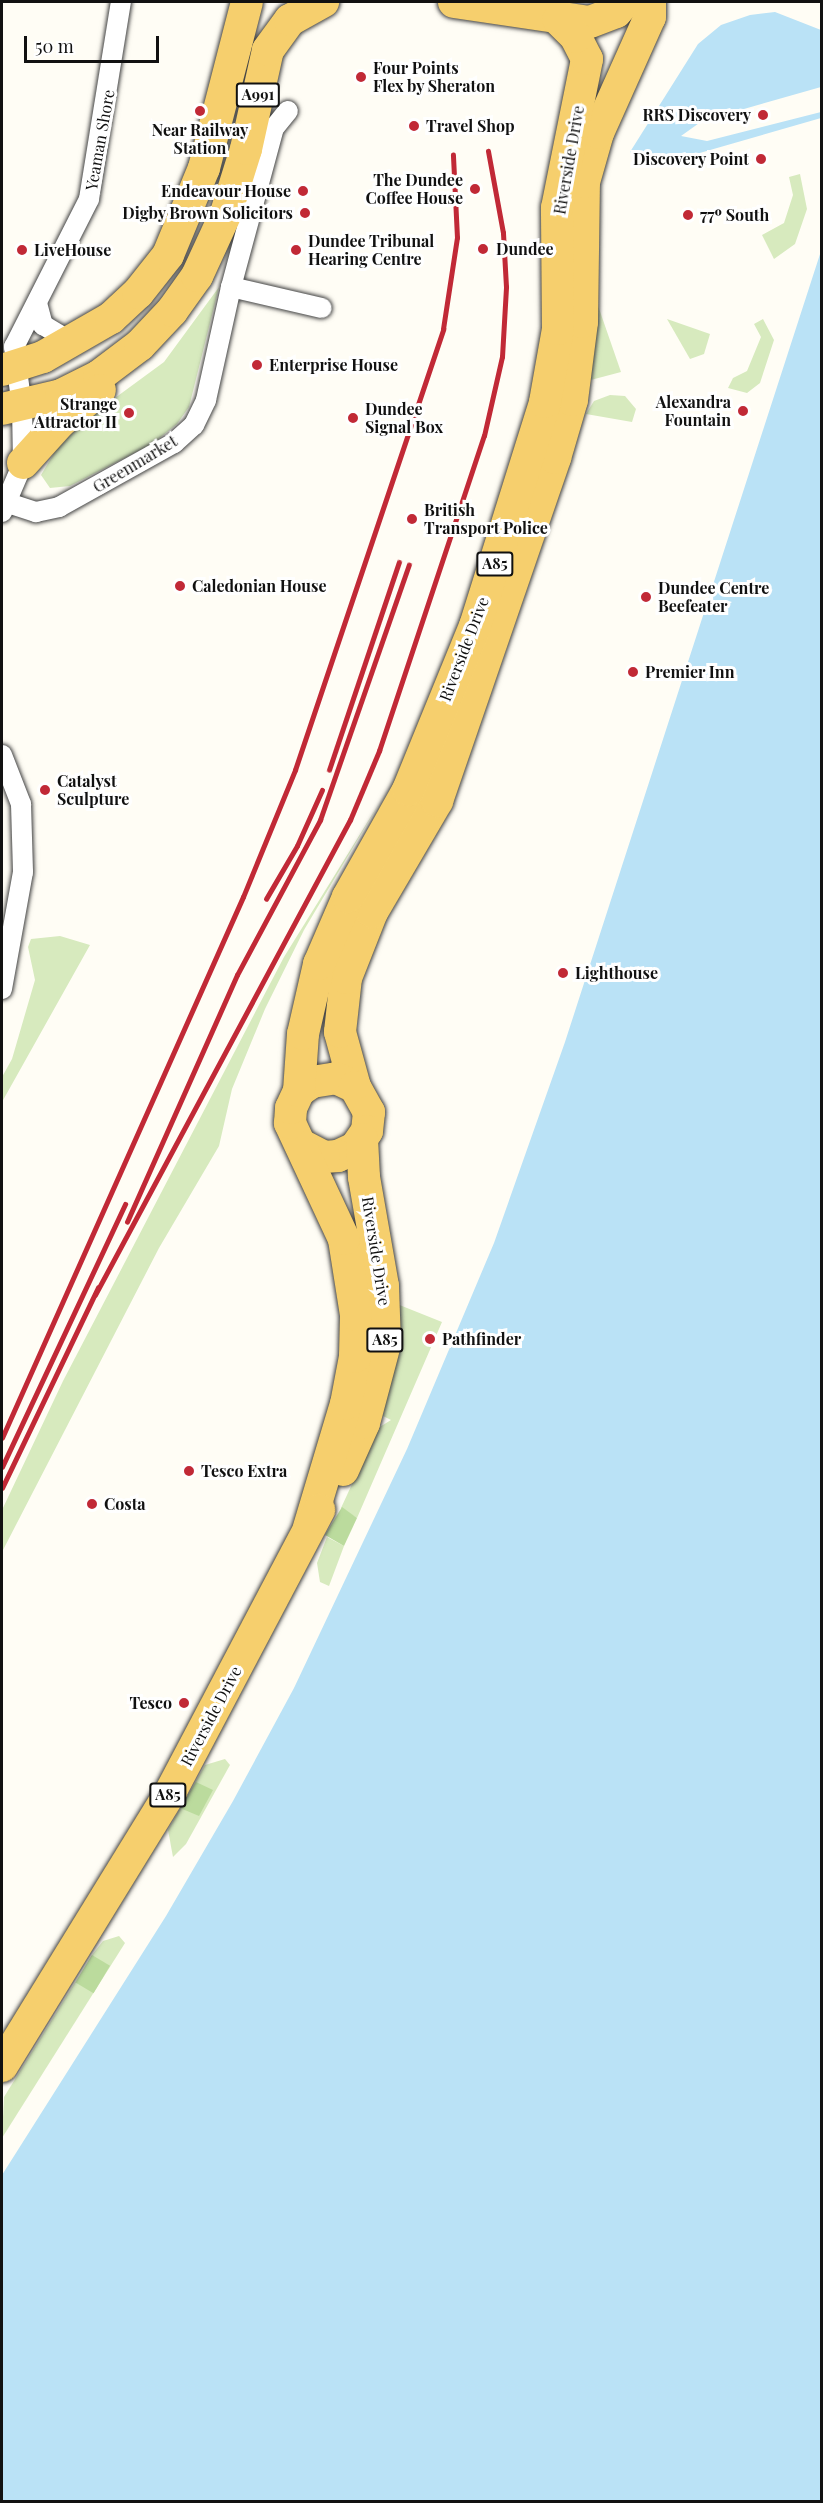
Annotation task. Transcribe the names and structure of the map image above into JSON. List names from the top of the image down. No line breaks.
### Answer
{"streets":{"main road":["A991","Riverside Drive","A85"],"street":["Yeaman Shore","Greenmarket"]},"crossings":[["A991","Yeaman Shore"],["A991","Greenmarket"],["Yeaman Shore","Greenmarket"]],"places":["Four Points Flex by Sheraton","Near Railway Station","RRS Discovery","Travel Shop","Discovery Point","The Dundee Coffee House","Endeavour House","Digby Brown Solicitors","77º South","Dundee","LiveHouse","Dundee Tribunal Hearing Centre","Enterprise House","Alexandra Fountain","Strange Attractor II","Dundee Signal Box","British Transport Police","Caledonian House","Dundee Centre Beefeater","Premier Inn","Catalyst Sculpture","Lighthouse","Pathfinder","Tesco Extra","Costa","Tesco"],"scale_bar":"50 m"}
